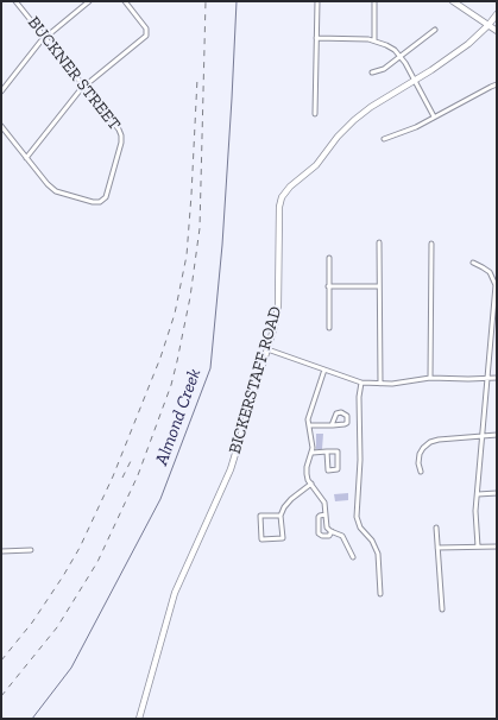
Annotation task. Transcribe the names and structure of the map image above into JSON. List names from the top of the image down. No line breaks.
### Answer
{"streets":{"street":["BUCKNER STREET","BICKERSTAFF ROAD"]},"water":["Almond Creek"]}
